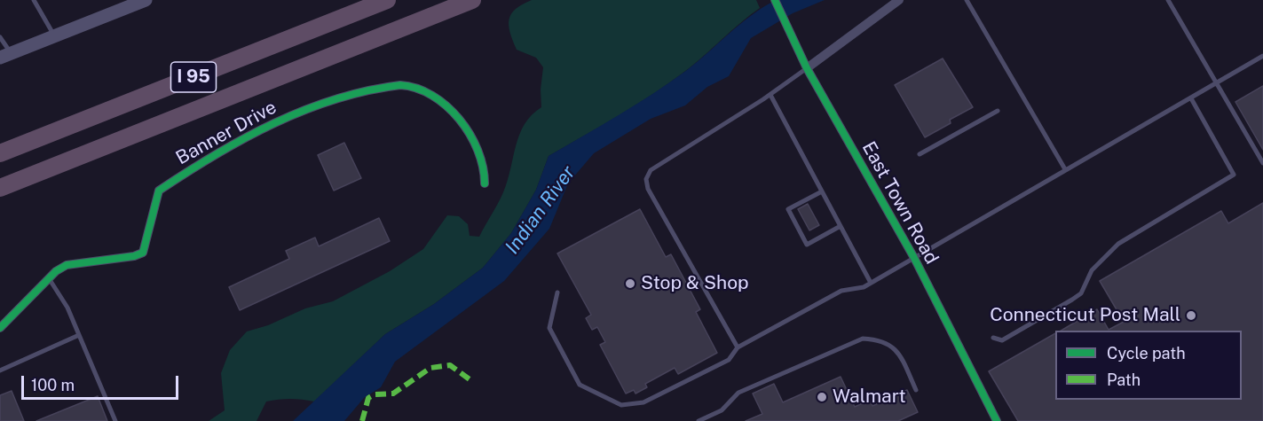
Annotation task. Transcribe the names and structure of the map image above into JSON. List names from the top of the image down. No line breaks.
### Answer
{"streets":{"highway":["I 95"],"street":["Banner Drive","East Town Road"]},"water":["Indian River"],"places":["Stop & Shop","Connecticut Post Mall","Walmart"],"legend":["Cycle path","Path"],"scale_bar":"100 m"}
